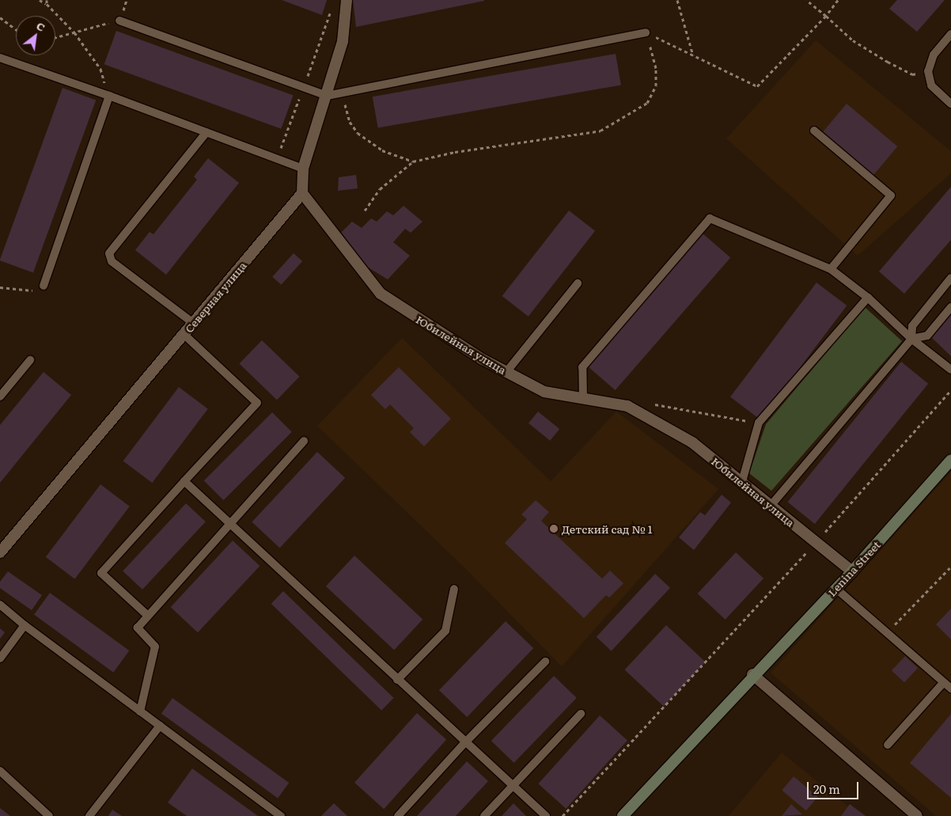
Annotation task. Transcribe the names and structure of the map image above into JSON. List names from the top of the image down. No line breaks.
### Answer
{"streets":{"main road":["Lenina Street"],"street":["Северная улица","Юбилейная улица"]},"crossings":[["Северная улица","Юбилейная улица"],["Юбилейная улица","Lenina Street"]],"places":["Детский сад № 1"],"scale_bar":"20 m","north":"top right"}
